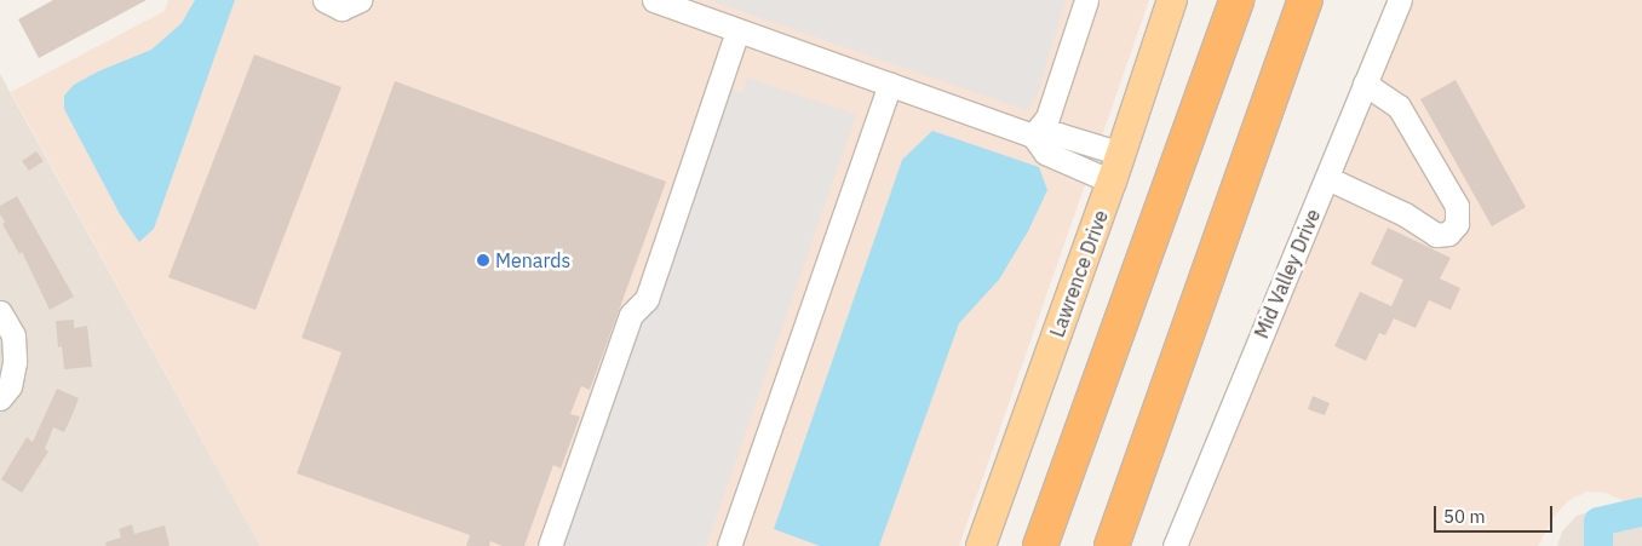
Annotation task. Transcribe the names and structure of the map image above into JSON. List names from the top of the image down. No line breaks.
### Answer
{"streets":{"main road":["Lawrence Drive"],"street":["Mid Valley Drive"]},"places":["Menards"],"scale_bar":"50 m"}
